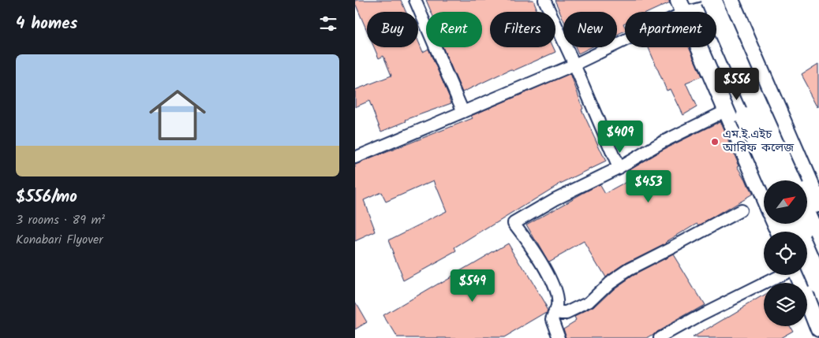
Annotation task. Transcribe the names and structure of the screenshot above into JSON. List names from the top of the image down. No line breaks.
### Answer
{"places":["এম.ই.এইচ আরিফ কলেজ"],"north":"top right","page":{"heading":"4 homes","chip":["Buy","Rent","Filters","New","Apartment"],"list":[{"name":"$556/mo","note":"3 rooms · 89 m² · Konabari Flyover"}],"price":["$556","$409","$453","$549"]}}
